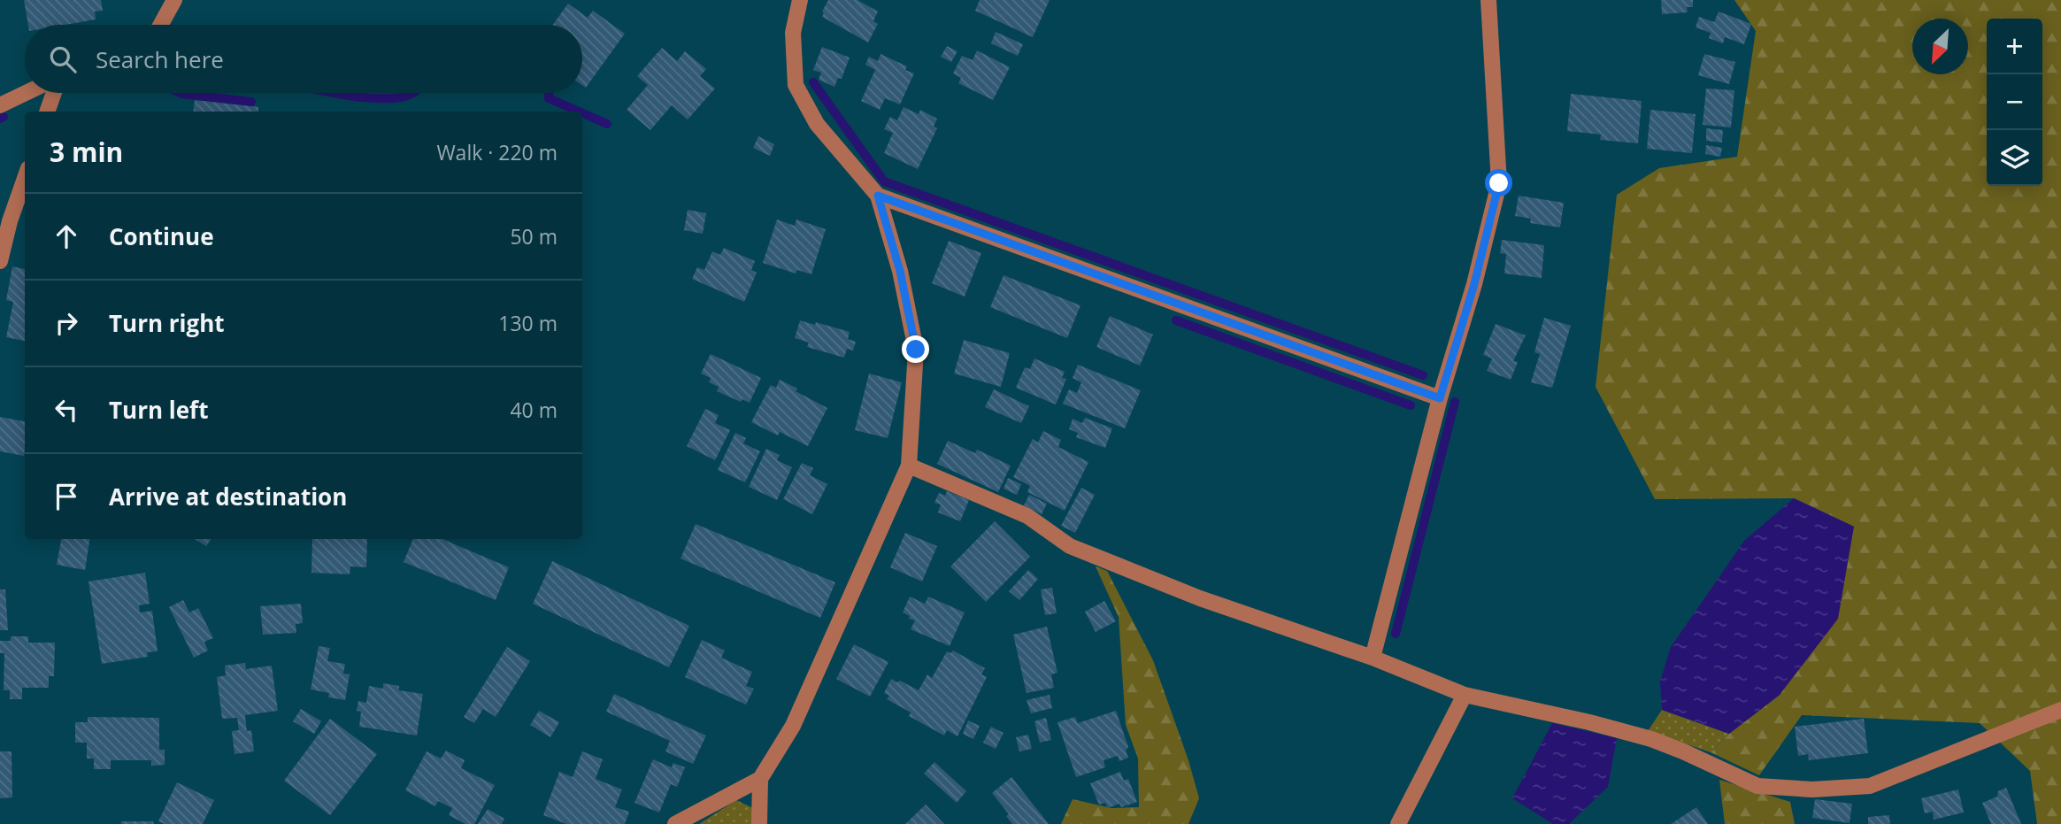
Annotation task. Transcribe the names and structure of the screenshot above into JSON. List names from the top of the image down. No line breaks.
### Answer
{"north":"bottom left","page":{"map_buttons":["+","−"],"search":"Search here","heading":["3 min","Walk · 220 m"],"list":[["Continue","50 m"],["Turn right","130 m"],["Turn left","40 m"],"Arrive at destination"]}}
